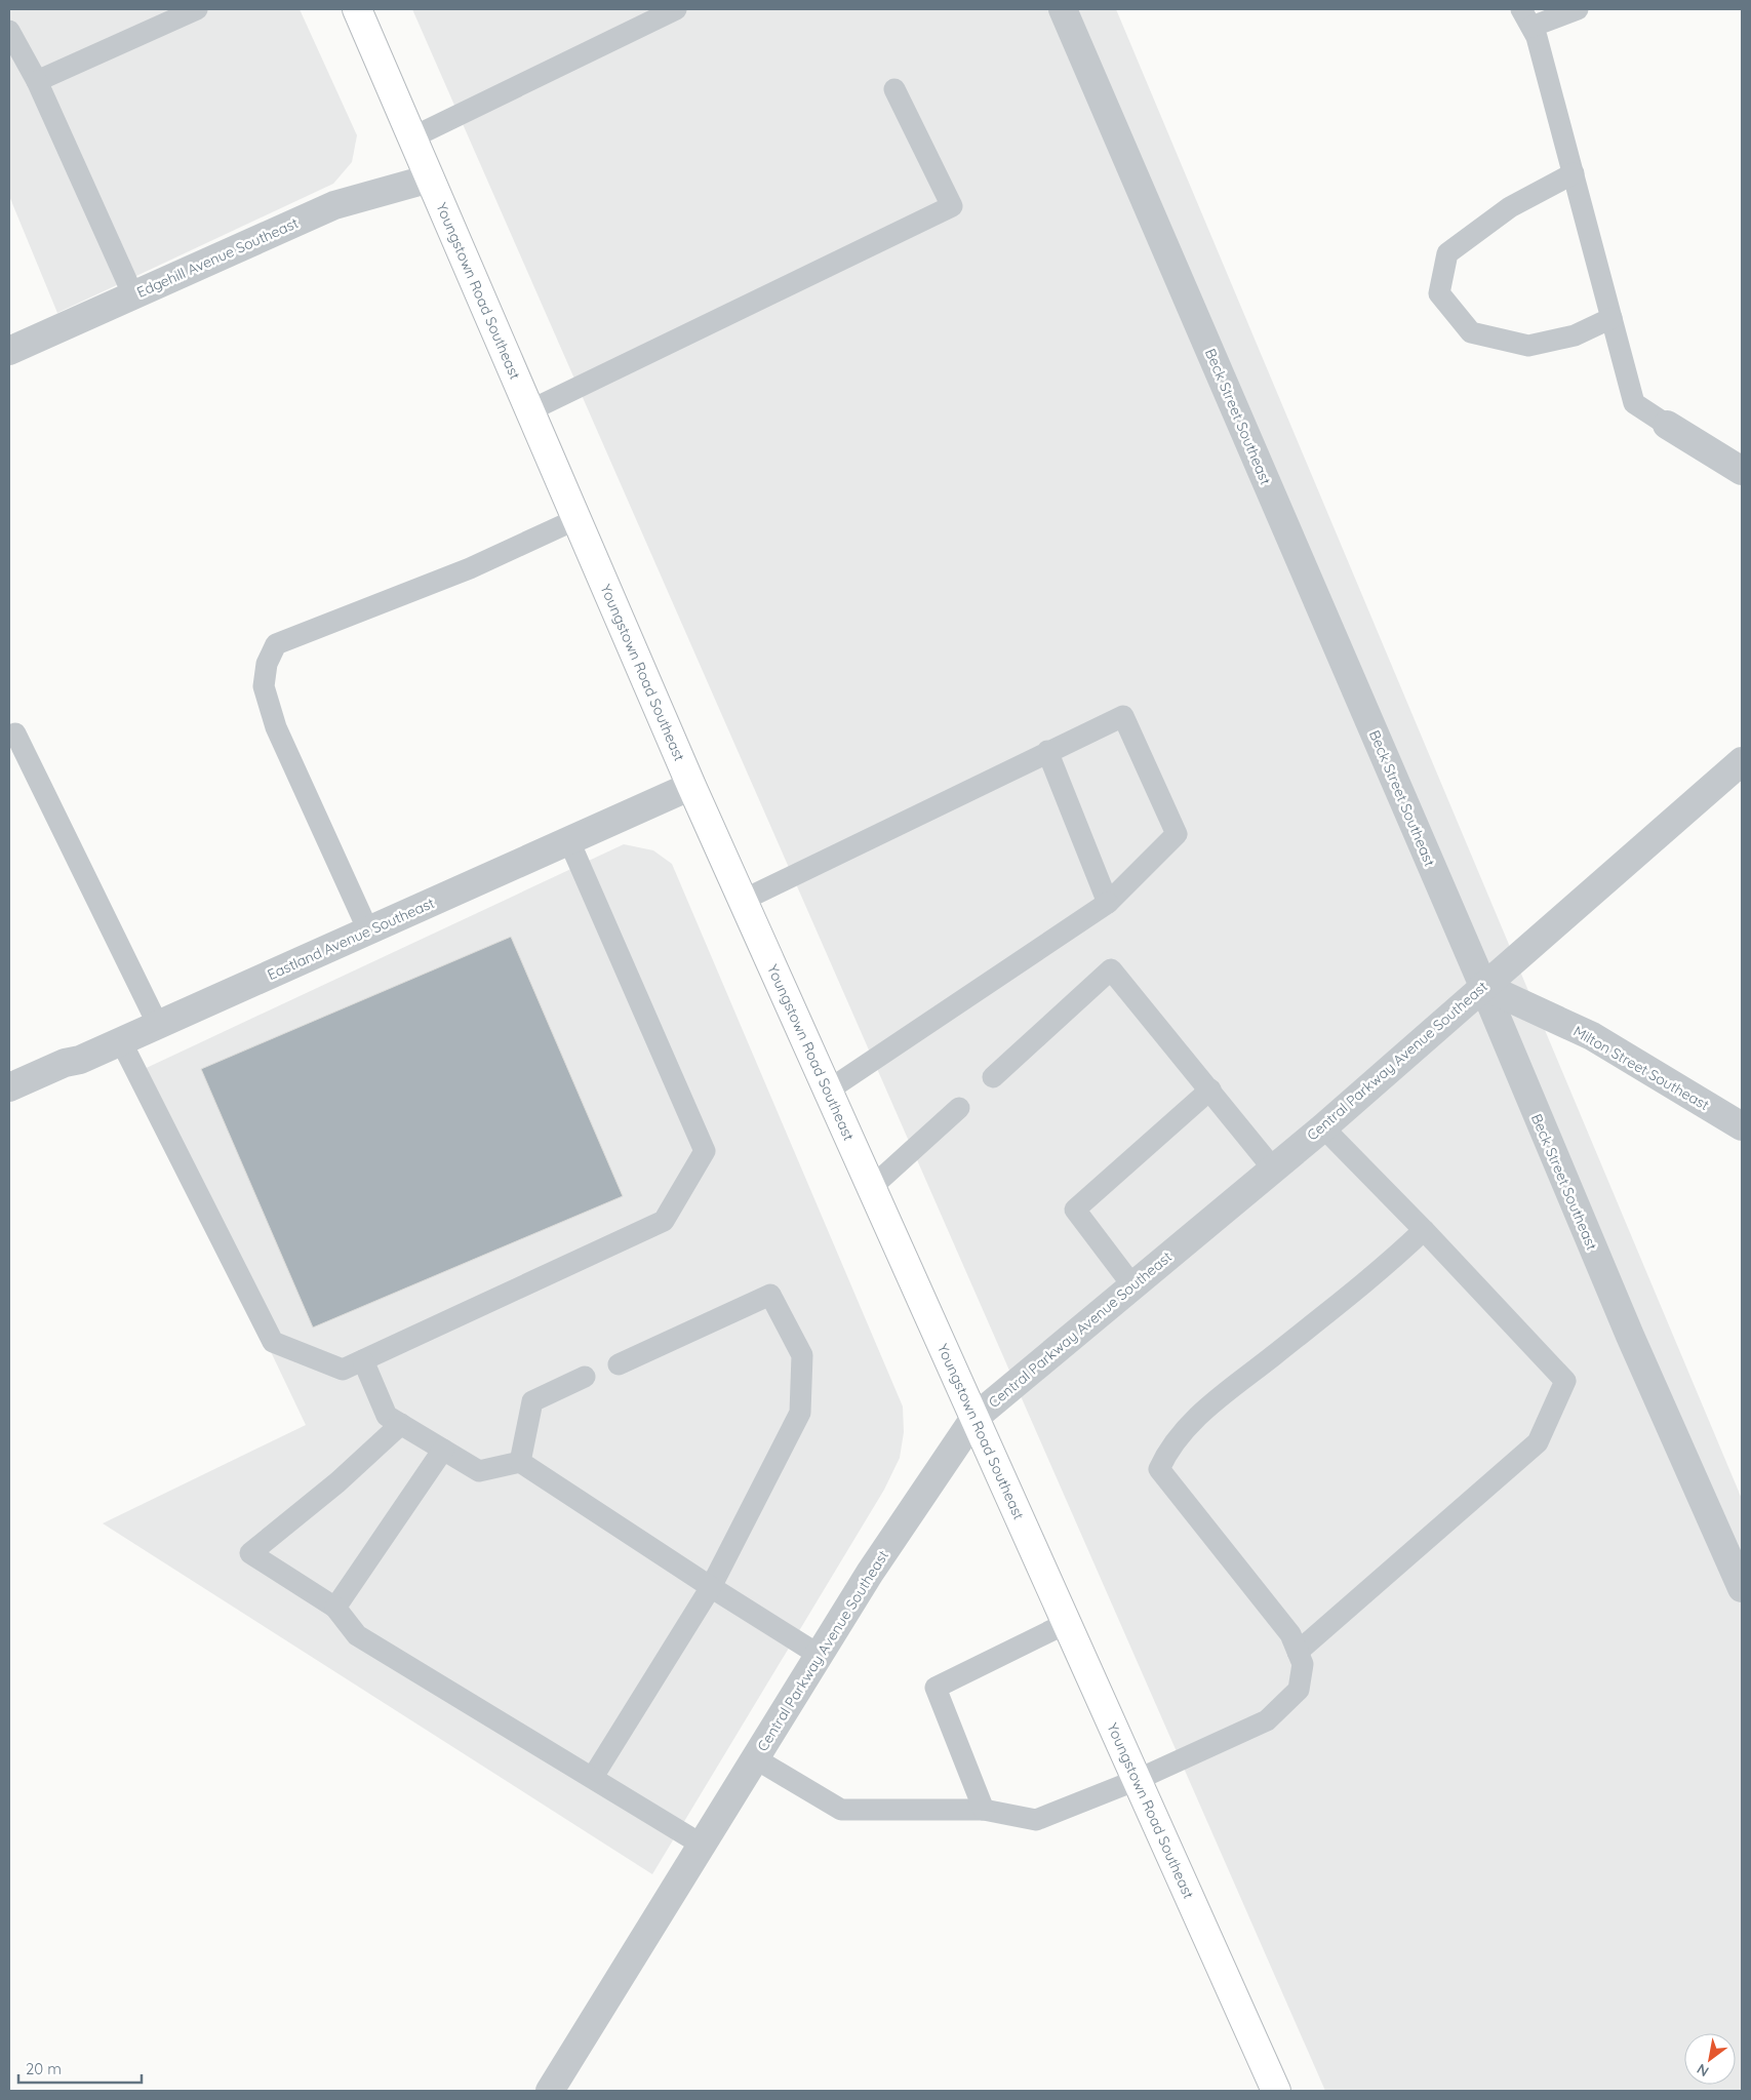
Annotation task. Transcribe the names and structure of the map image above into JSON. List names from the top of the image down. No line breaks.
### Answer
{"streets":{"main road":["Youngstown Road Southeast"],"street":["Edgehill Avenue Southeast","Beck Street Southeast","Eastland Avenue Southeast","Central Parkway Avenue Southeast","Milton Street Southeast"]},"crossings":[["Edgehill Avenue Southeast","Youngstown Road Southeast"],["Youngstown Road Southeast","Eastland Avenue Southeast"],["Youngstown Road Southeast","Central Parkway Avenue Southeast"],["Beck Street Southeast","Central Parkway Avenue Southeast"],["Beck Street Southeast","Milton Street Southeast"],["Central Parkway Avenue Southeast","Milton Street Southeast"]],"scale_bar":"20 m","north":"bottom left"}
